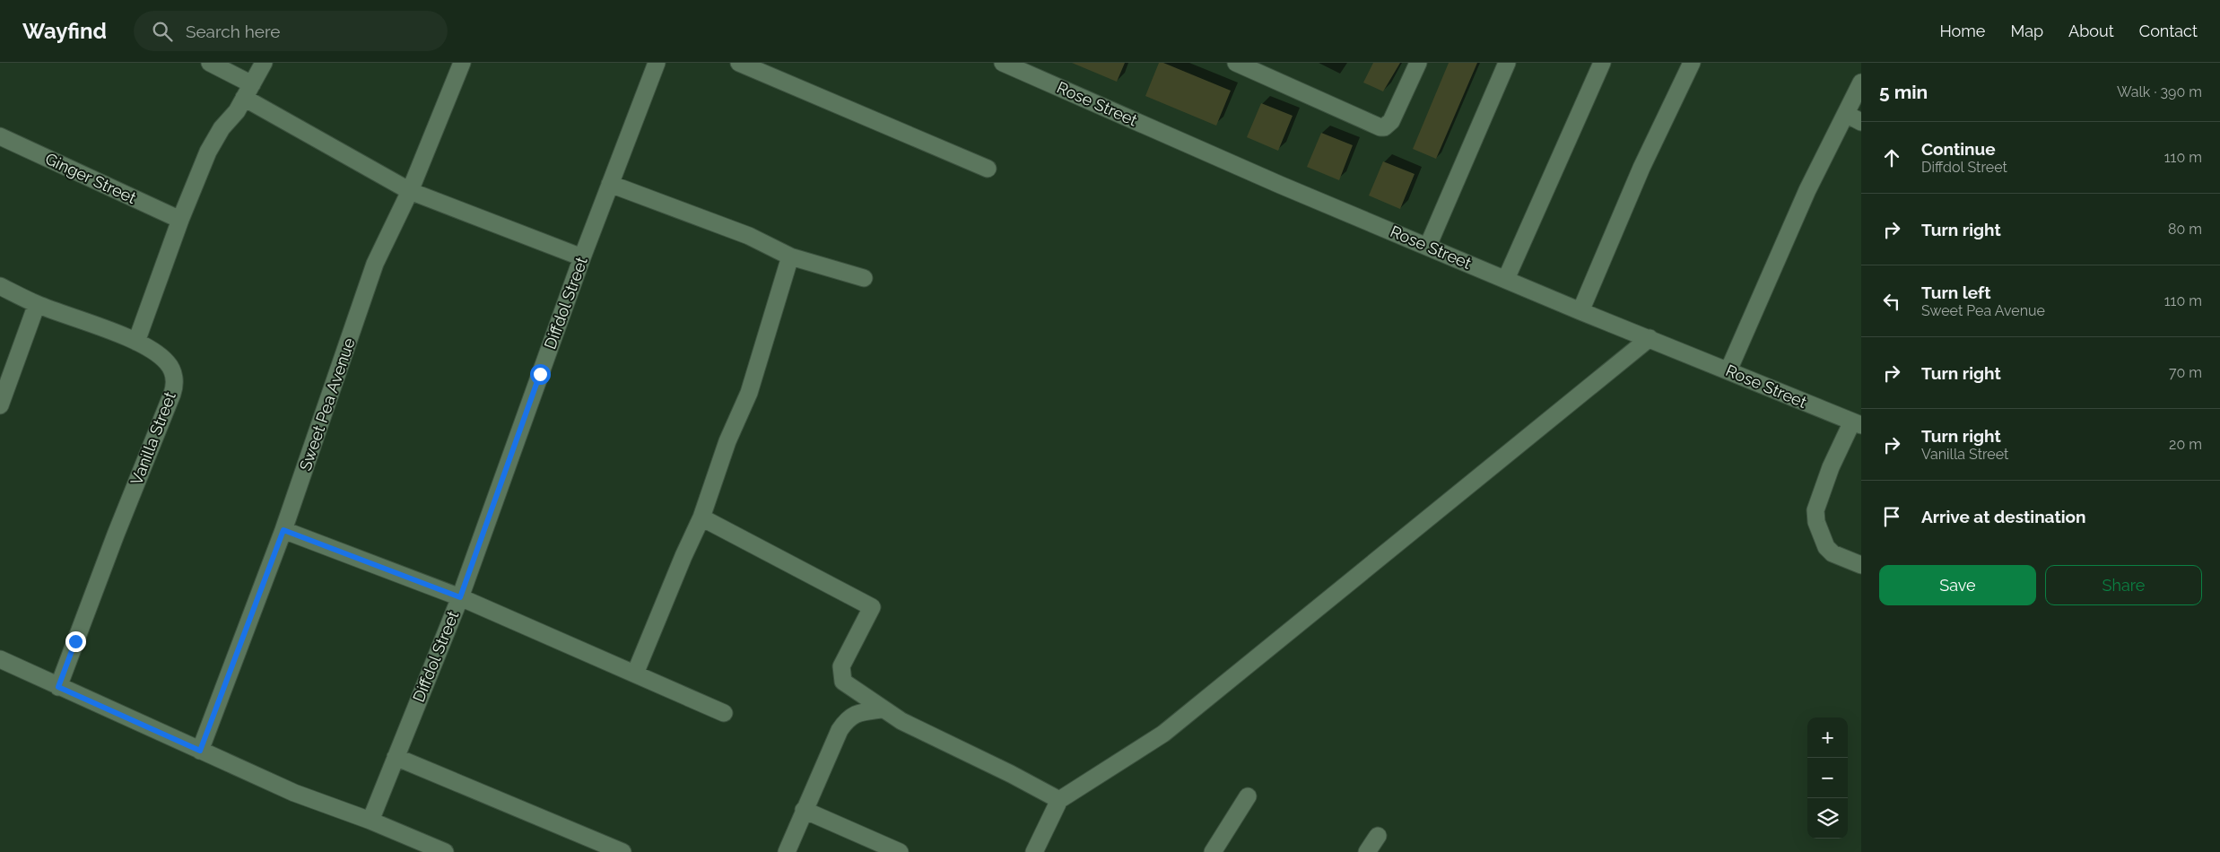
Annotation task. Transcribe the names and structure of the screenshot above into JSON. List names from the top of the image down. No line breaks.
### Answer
{"streets":{"street":["Rose Street","Ginger Street","Diffdol Street","Sweet Pea Avenue","Vanilla Street"]},"page":{"header":"Wayfind","search":"Search here","nav":["Home","Map","About","Contact"],"heading":["5 min","Walk · 390 m"],"list":[["Continue","Diffdol Street","110 m"],["Turn right","80 m"],["Turn left","Sweet Pea Avenue","110 m"],["Turn right","70 m"],["Turn right","Vanilla Street","20 m"],"Arrive at destination"],"buttons":["Save","Share"],"map_buttons":["+","−"]}}
